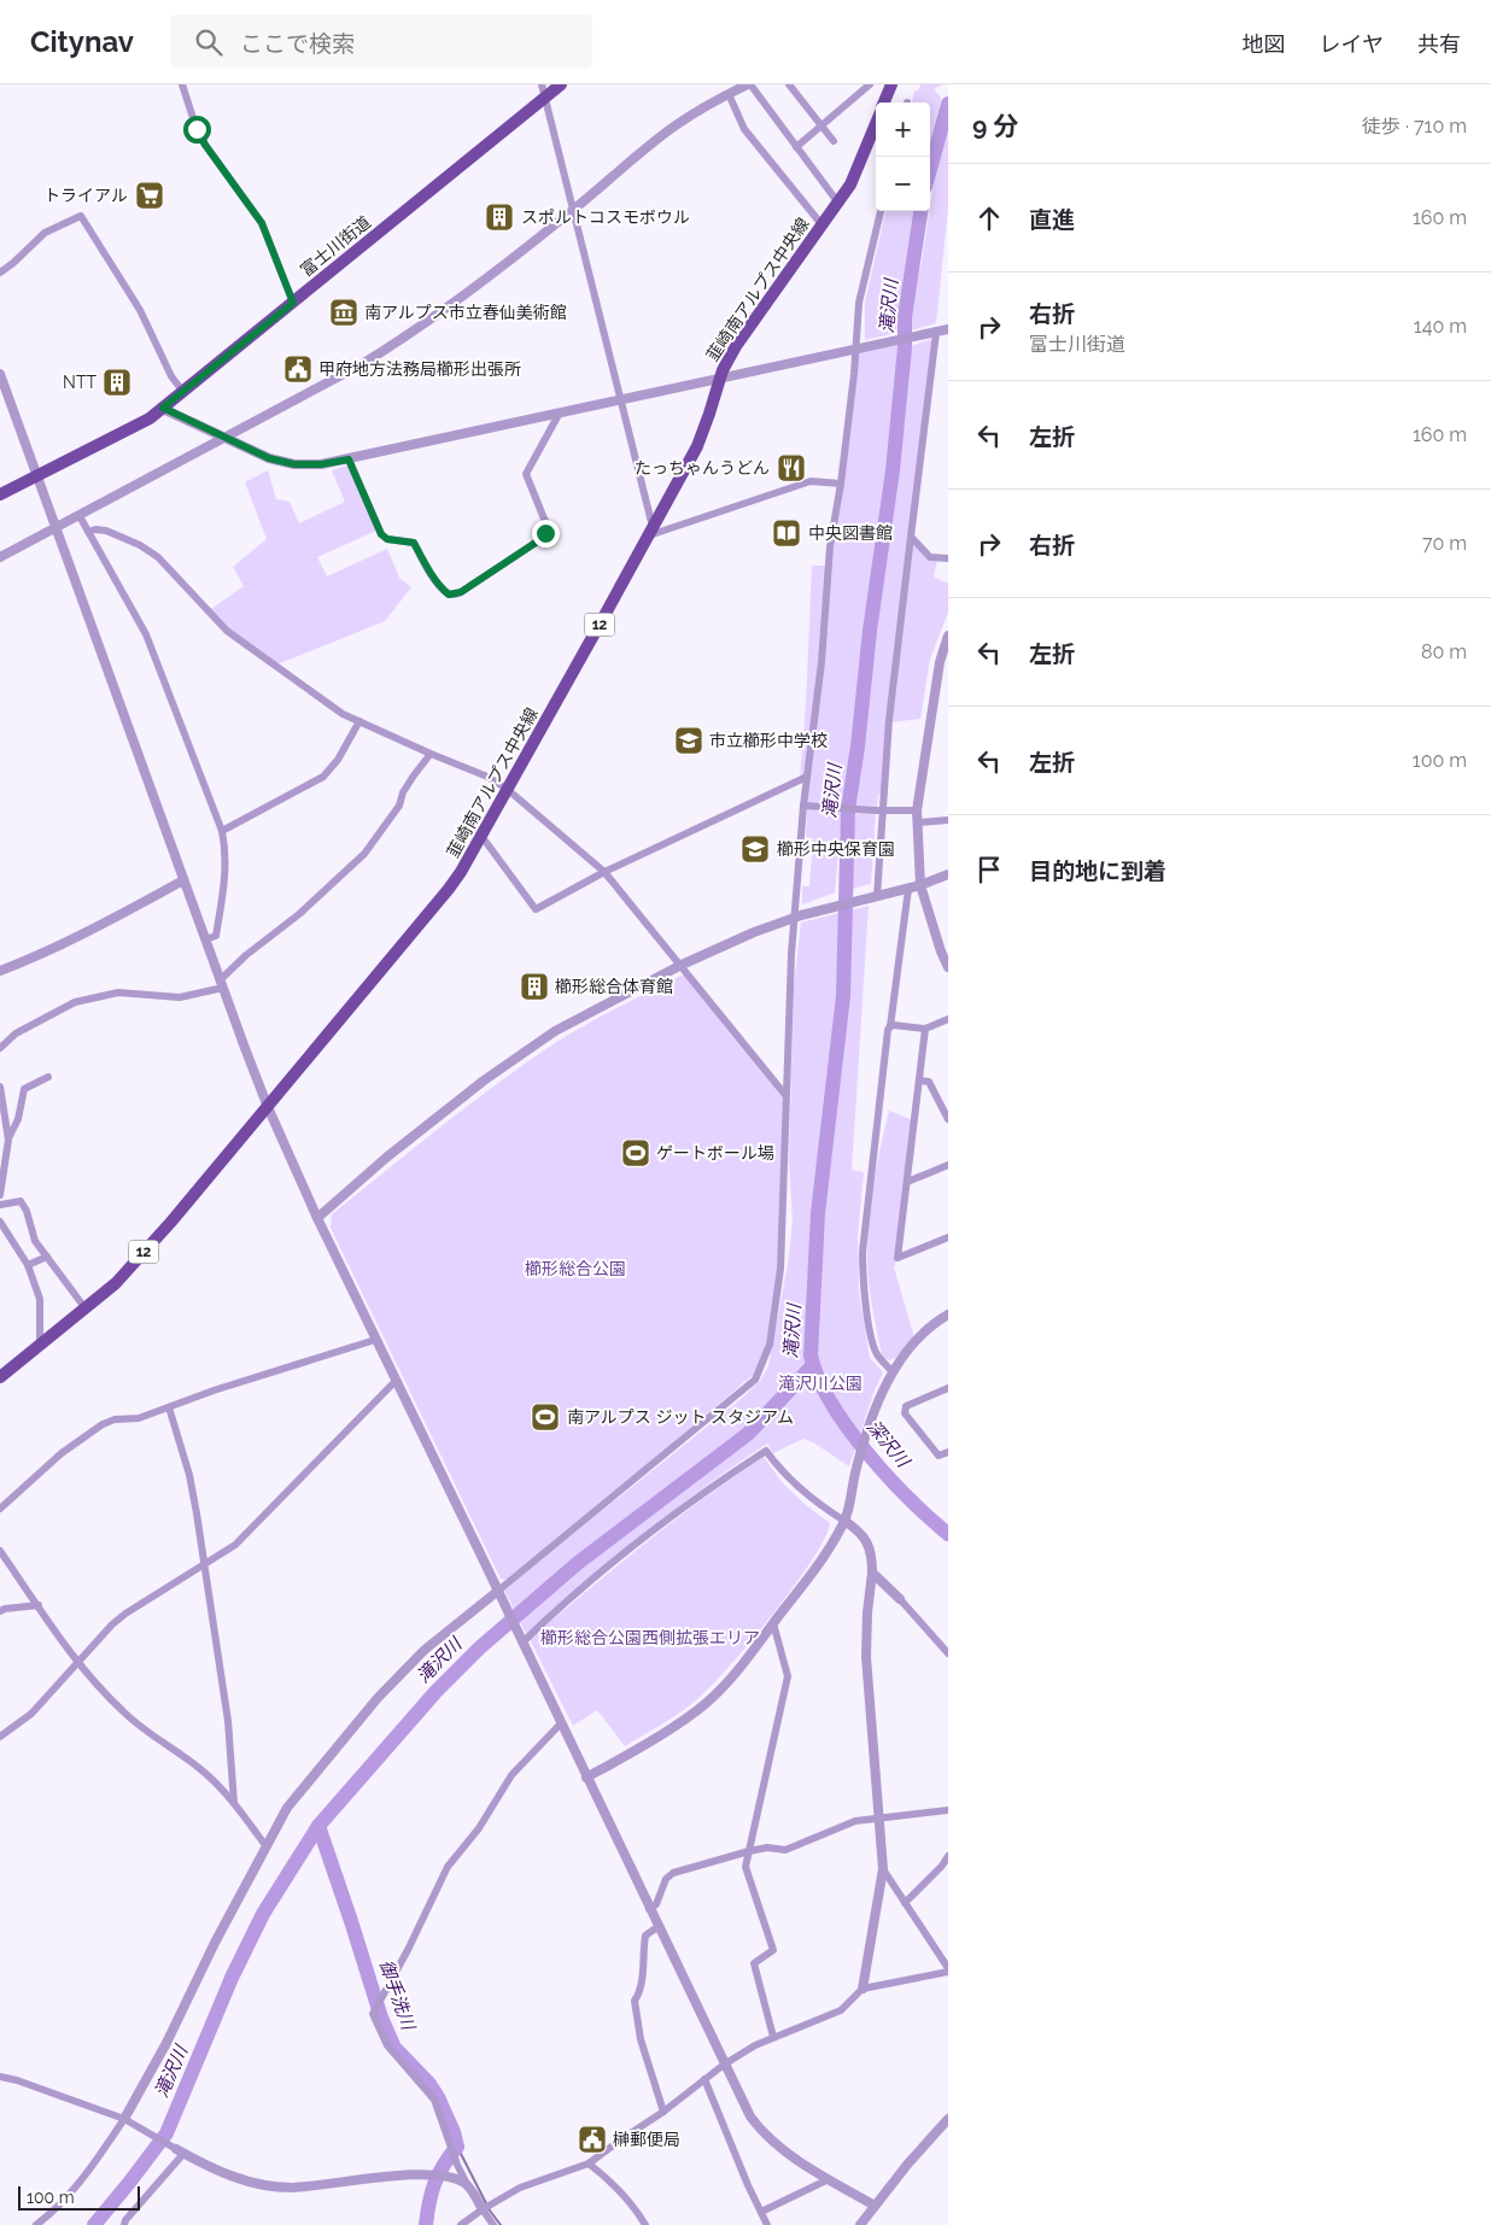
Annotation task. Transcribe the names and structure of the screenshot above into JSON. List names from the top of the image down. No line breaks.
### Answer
{"streets":{"main road":["富士川街道","韮崎南アルプス中央線","12"]},"water":["滝沢川","深沢川","御手洗川"],"parks":["櫛形総合公園","滝沢川公園","櫛形総合公園西側拡張エリア"],"places":{"supermarket":["トライアル"],"building":["スポルトコスモボウル","NTT","櫛形総合体育館"],"museum":["南アルプス市立春仙美術館"],"public building":["甲府地方法務局櫛形出張所","榊郵便局"],"restaurant":["たっちゃんうどん"],"library":["中央図書館"],"school or university":["市立櫛形中学校","櫛形中央保育園"],"sports":["ゲートボール場","南アルプス ジット スタジアム"]},"scale_bar":"100 m","page":{"header":"Citynav","search":"ここで検索","nav":["地図","レイヤ","共有"],"heading":["9 分","徒歩 · 710 m"],"map_buttons":["+","−"],"list":[["直進","160 m"],["右折","富士川街道","140 m"],["左折","160 m"],["右折","70 m"],["左折","80 m"],["左折","100 m"],"目的地に到着"],"scale":"100 m"}}
